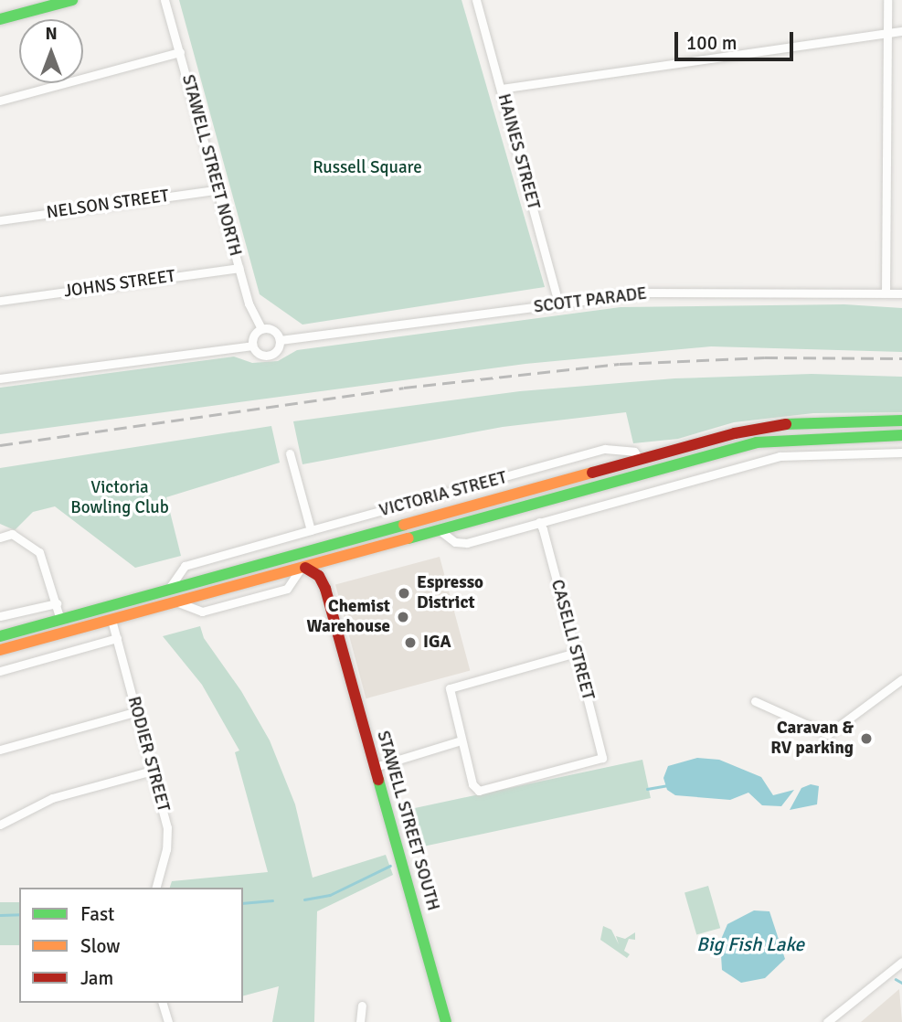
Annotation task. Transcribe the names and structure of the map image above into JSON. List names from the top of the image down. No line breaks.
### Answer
{"streets":{"main road":["VICTORIA STREET","STAWELL STREET SOUTH"],"street":["HAINES STREET","STAWELL STREET NORTH","NELSON STREET","JOHNS STREET","SCOTT PARADE","CASELLI STREET","RODIER STREET"]},"crossings":[["HAINES STREET","SCOTT PARADE"],["STAWELL STREET NORTH","NELSON STREET"],["STAWELL STREET NORTH","JOHNS STREET"],["STAWELL STREET NORTH","SCOTT PARADE"],["VICTORIA STREET","RODIER STREET"],["VICTORIA STREET","STAWELL STREET SOUTH"]],"water":["Big Fish Lake"],"parks":["Russell Square","Victoria Bowling Club"],"places":["Espresso District","Chemist Warehouse","IGA","Caravan & RV parking"],"legend":["Fast","Slow","Jam"],"scale_bar":"100 m","north":"top"}
